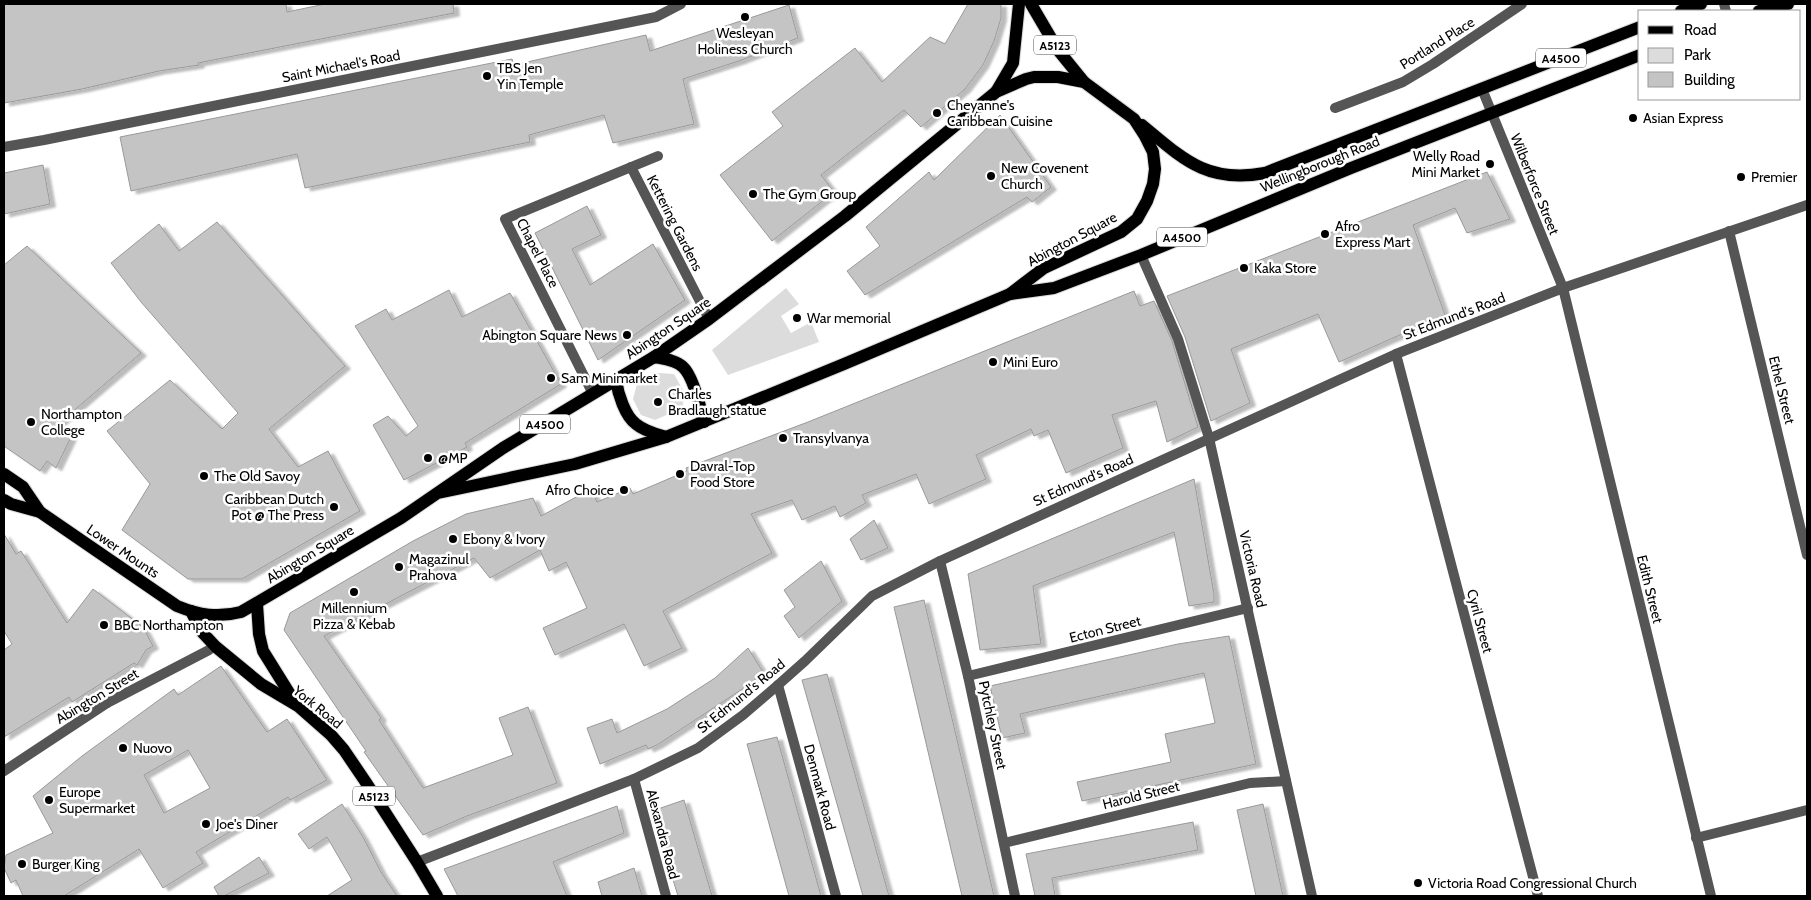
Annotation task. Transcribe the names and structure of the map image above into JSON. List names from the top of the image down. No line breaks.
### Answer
{"streets":{"main road":["A5123","A4500","Wellingborough Road","Abington Square","Lower Mounts","York Road"],"street":["Portland Place","Saint Michael's Road","Wilberforce Street","Kettering Gardens","Chapel Place","St Edmund's Road","Ethel Street","Victoria Road","Edith Street","Cyril Street","Ecton Street","Abington Street","Pytchley Street","Denmark Road","Harold Street","Alexandra Road"]},"crossings":[["A5123","Abington Square"],["Wellingborough Road","Wilberforce Street"],["Wellingborough Road","Abington Square"],["Wellingborough Road","Victoria Road"],["Wilberforce Street","St Edmund's Road"],["Wilberforce Street","Edith Street"],["Kettering Gardens","Abington Square"],["Kettering Gardens","Chapel Place"],["Abington Square","Chapel Place"],["Abington Square","Lower Mounts"],["Abington Square","York Road"],["St Edmund's Road","Ethel Street"],["St Edmund's Road","Victoria Road"],["St Edmund's Road","Edith Street"],["St Edmund's Road","Cyril Street"],["St Edmund's Road","York Road"],["St Edmund's Road","Pytchley Street"],["St Edmund's Road","Denmark Road"],["St Edmund's Road","Alexandra Road"],["Lower Mounts","York Road"],["Victoria Road","Ecton Street"],["Victoria Road","Harold Street"],["Ecton Street","Pytchley Street"],["Pytchley Street","Harold Street"]],"places":["Wesleyan Holiness Church","TBS Jen Yin Temple","Cheyanne's Caribbean Cuisine","Asian Express","Welly Road Mini Market","New Covenent Church","Premier","The Gym Group","Afro Express Mart","Kaka Store","War memorial","Abington Square News","Mini Euro","Sam Minimarket","Charles Bradlaugh statue","Northampton College","Transylvanya","@MP","Davral-Top Food Store","The Old Savoy","Afro Choice","Caribbean Dutch Pot @ The Press","Ebony & Ivory","Magazinul Prahova","Millennium Pizza & Kebab","BBC Northampton","Nuovo","Europe Supermarket","Joe's Diner","Burger King","Victoria Road Congressional Church"],"legend":["Road","Park","Building"]}
